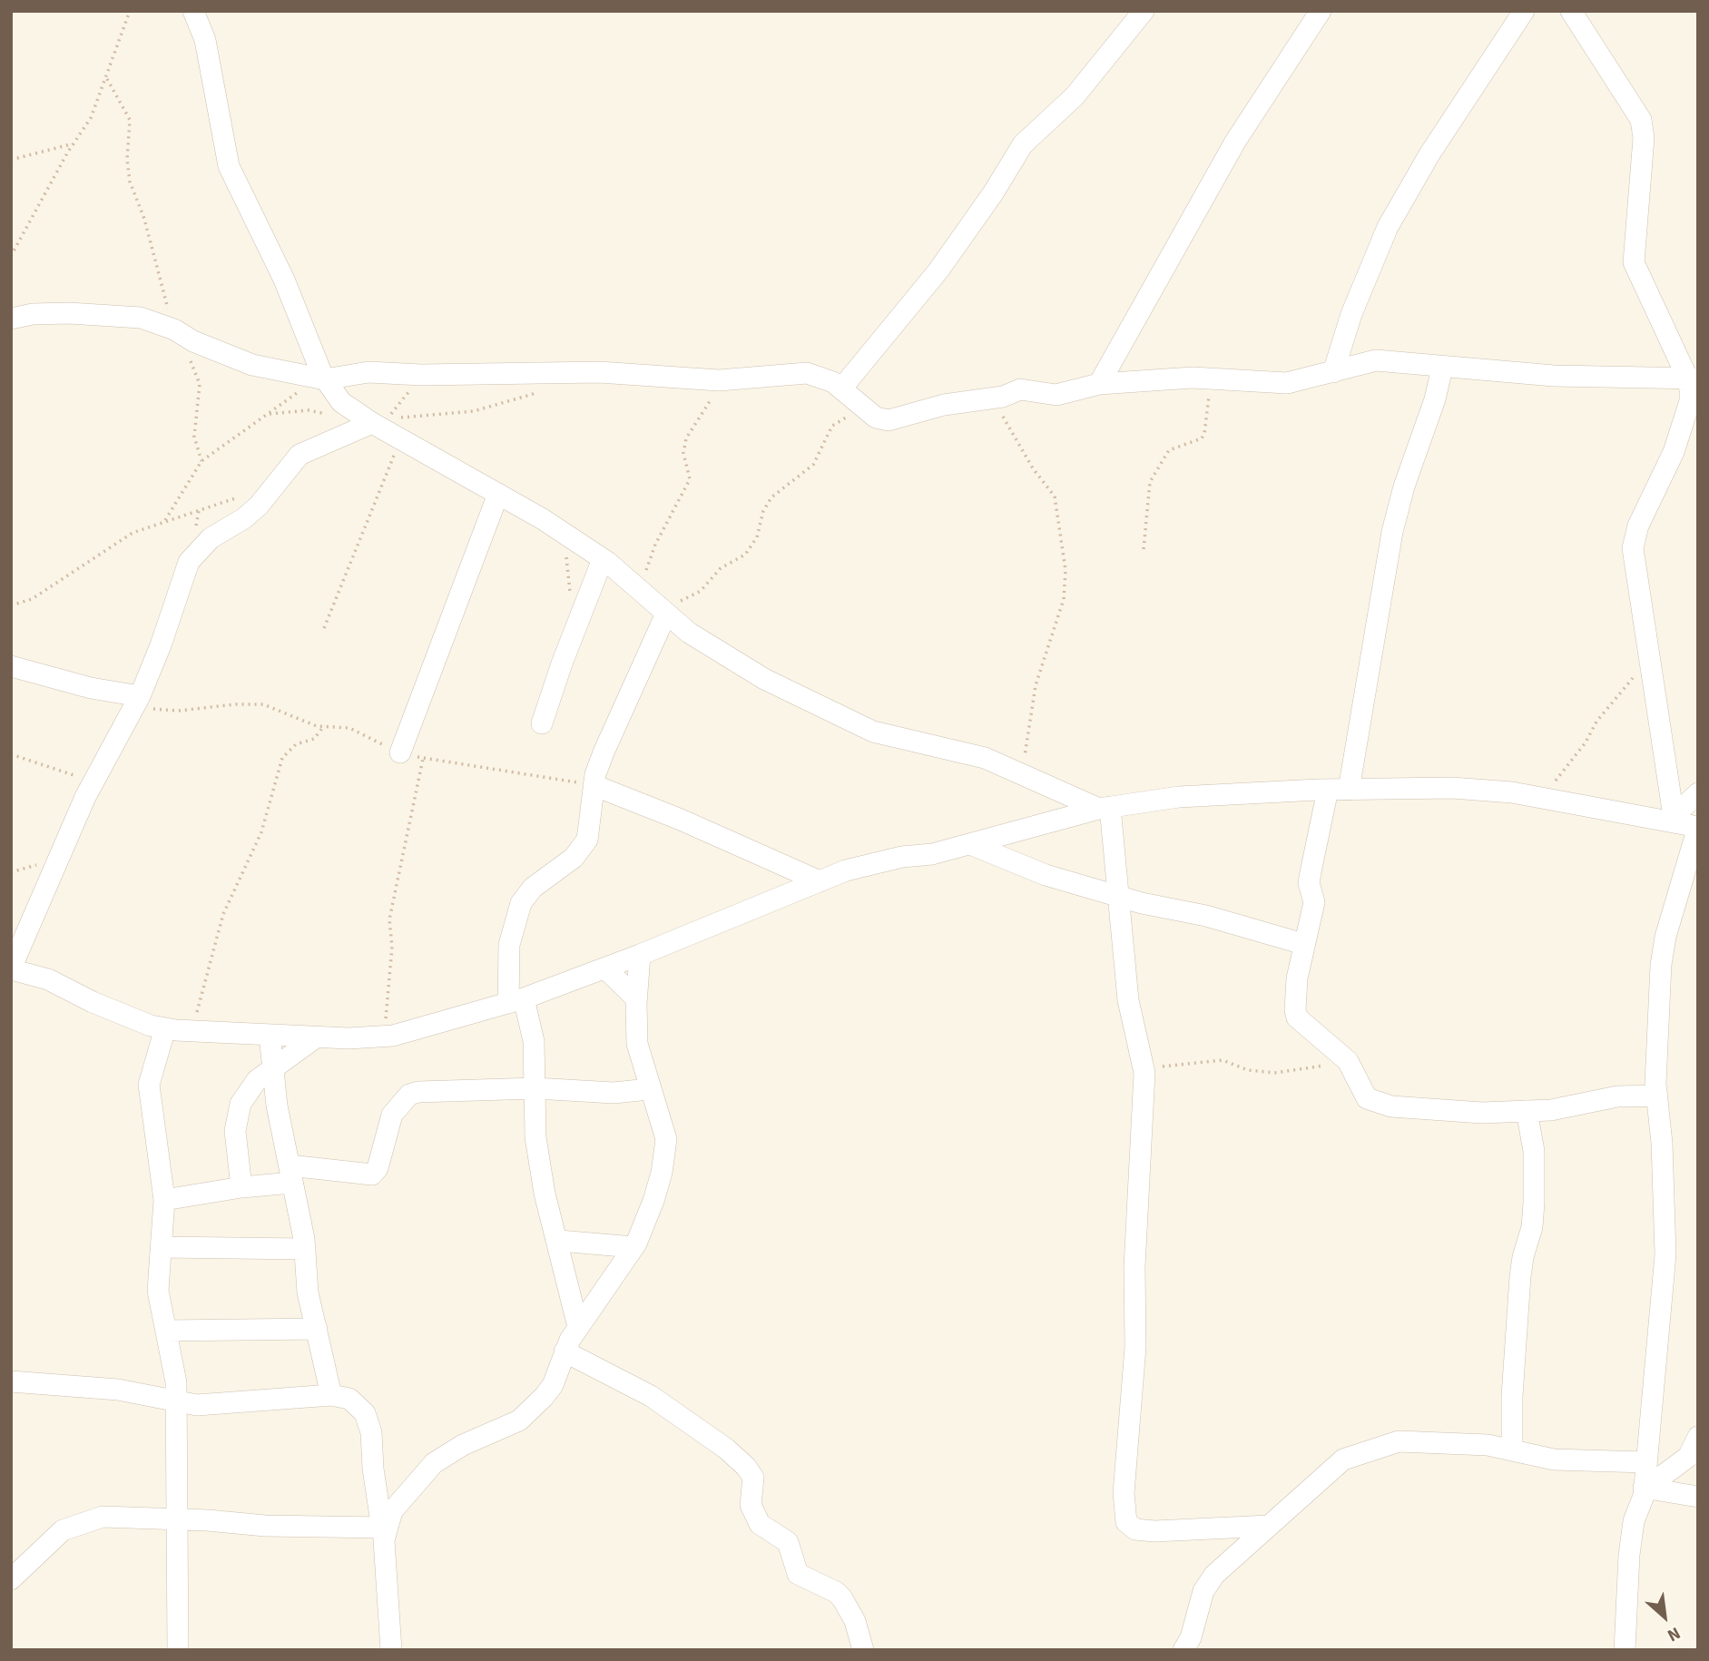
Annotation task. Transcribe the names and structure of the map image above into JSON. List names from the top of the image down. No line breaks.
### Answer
{"north":"bottom right"}
